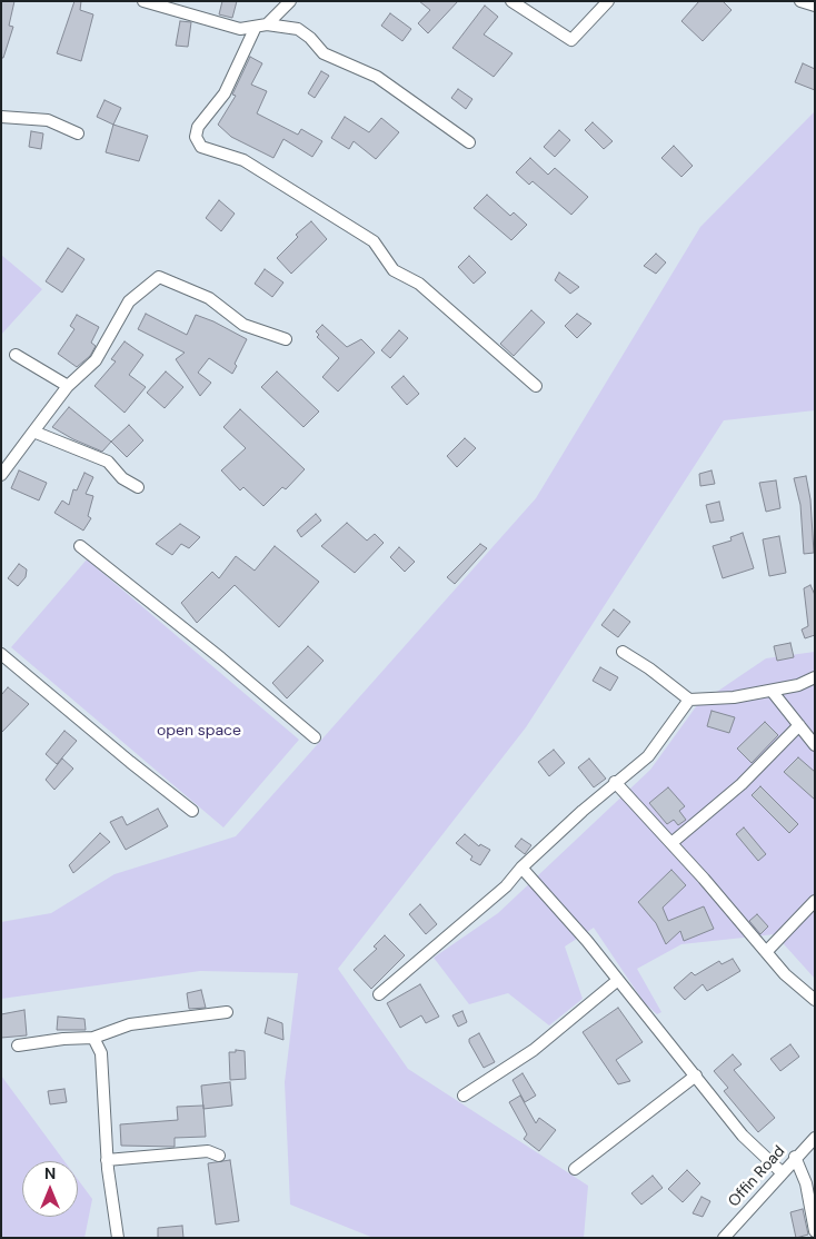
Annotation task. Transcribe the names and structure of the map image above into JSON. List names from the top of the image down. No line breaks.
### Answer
{"streets":{"street":["Offin Road"]},"parks":["open space"],"north":"top"}
